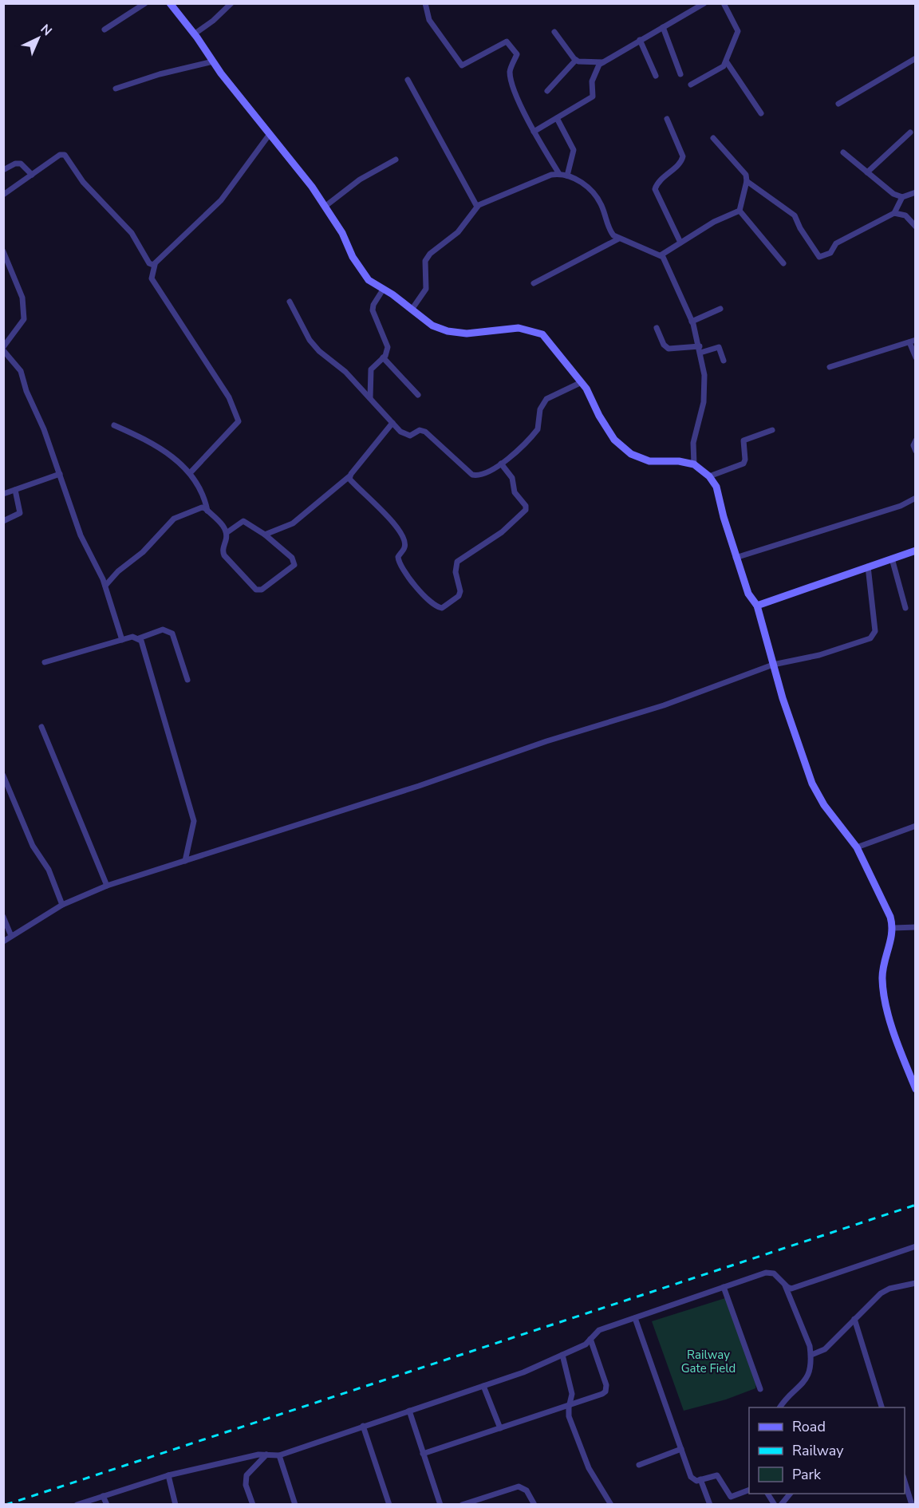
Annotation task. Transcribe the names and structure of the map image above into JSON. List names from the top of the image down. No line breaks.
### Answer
{"parks":["Railway Gate Field"],"legend":["Road","Railway","Park"],"north":"top right"}
